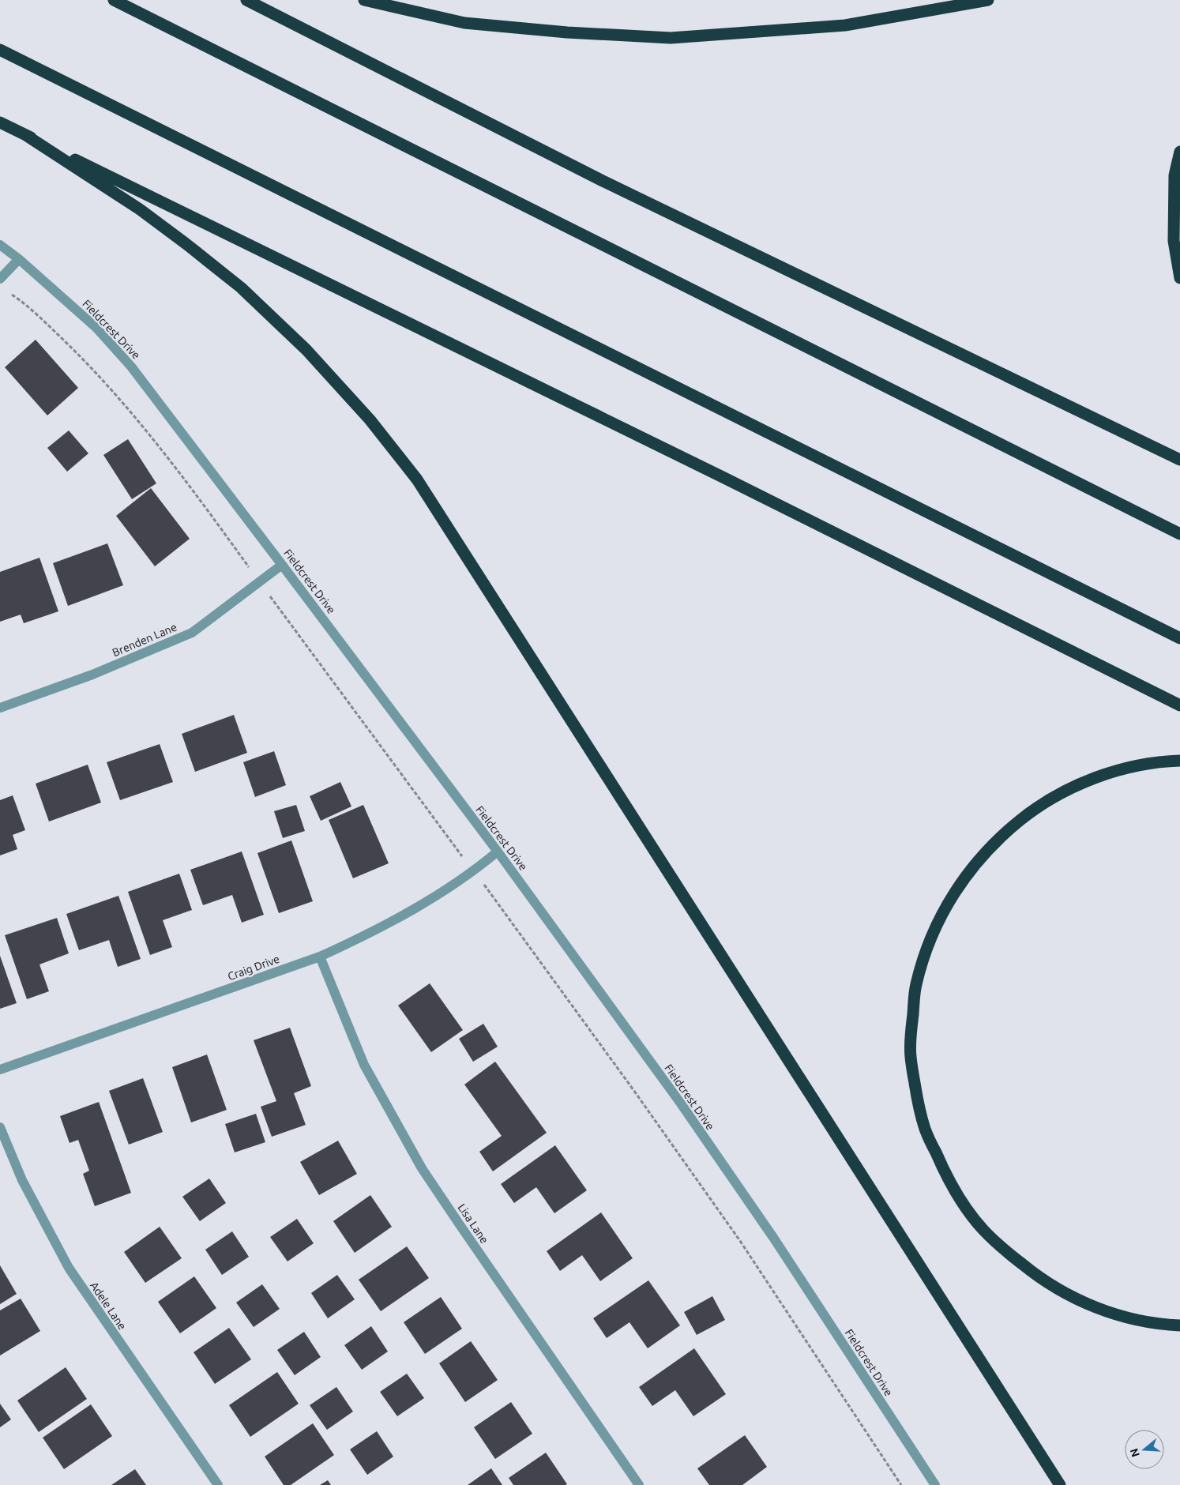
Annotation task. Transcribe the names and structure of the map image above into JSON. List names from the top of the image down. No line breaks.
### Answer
{"streets":{"street":["Fieldcrest Drive","Brenden Lane","Craig Drive","Lisa Lane","Adele Lane"]},"crossings":[["Fieldcrest Drive","Brenden Lane"],["Fieldcrest Drive","Craig Drive"],["Craig Drive","Lisa Lane"]],"north":"left"}
